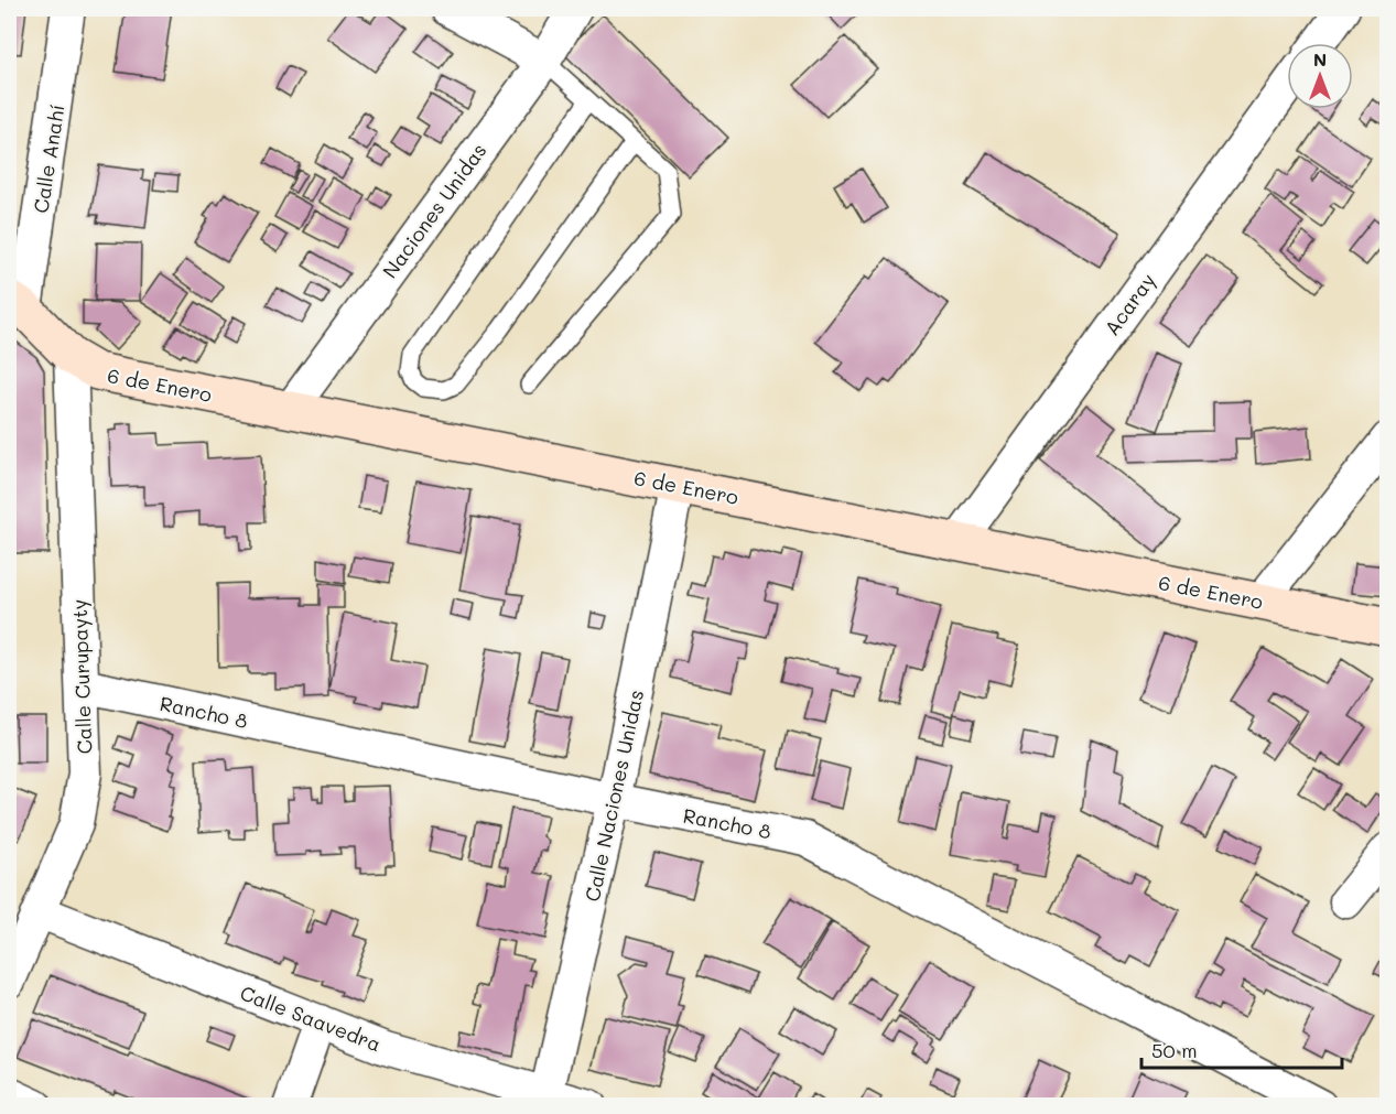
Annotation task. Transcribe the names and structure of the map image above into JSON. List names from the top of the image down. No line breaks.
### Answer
{"streets":{"main road":["6 de Enero"],"street":["Calle Anahí","Naciones Unidas","Acaray","Calle Curupayty","Rancho 8","Calle Naciones Unidas","Calle Saavedra"]},"crossings":[["Calle Anahí","6 de Enero"],["Naciones Unidas","6 de Enero"],["Acaray","6 de Enero"],["6 de Enero","Calle Curupayty"],["6 de Enero","Calle Naciones Unidas"],["Calle Curupayty","Rancho 8"],["Calle Curupayty","Calle Saavedra"],["Rancho 8","Calle Naciones Unidas"],["Calle Naciones Unidas","Calle Saavedra"]],"scale_bar":"50 m","north":"top"}
